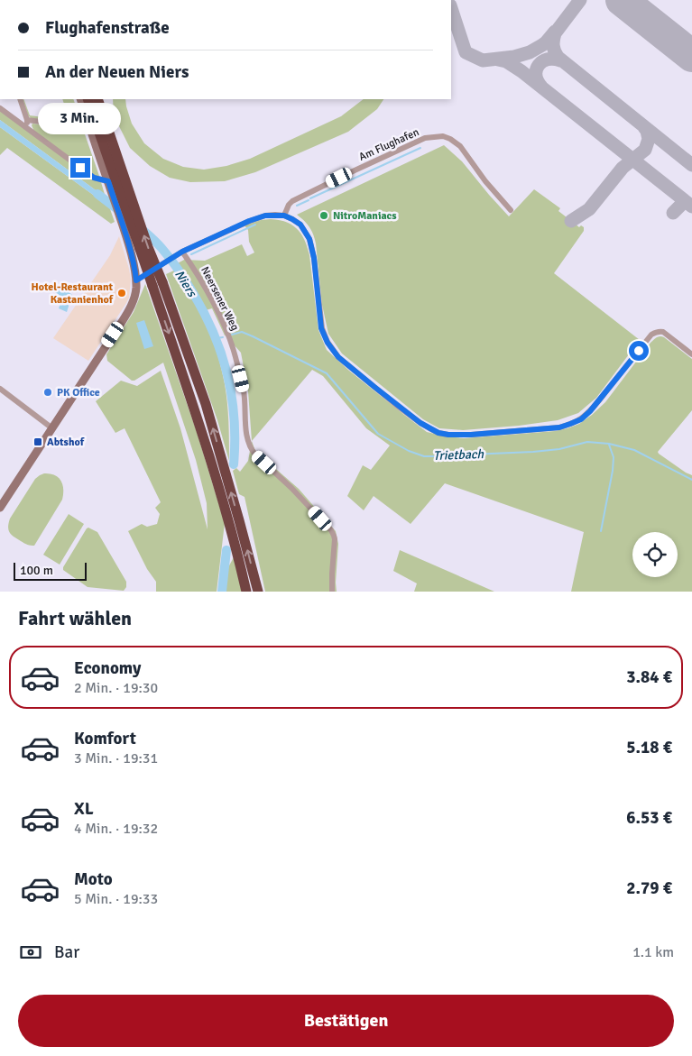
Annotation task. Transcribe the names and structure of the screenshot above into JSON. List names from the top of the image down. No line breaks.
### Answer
{"streets":{"street":["Am Flughafen","Neersener Weg"]},"water":["Niers","Trietbach"],"places":{"other":["NitroManiacs","Hotel-Restaurant Kastanienhof","PK Office"],"transit":["Abtshof"]},"scale_bar":"100 m","page":{"banner":["Flughafenstraße","An der Neuen Niers"],"bubble":"3 Min.","scale":"100 m","heading":"Fahrt wählen","list":[{"name":"Economy","note":"2 Min. · 19:30","value":"3.84 €"},{"name":"Komfort","note":"3 Min. · 19:31","value":"5.18 €"},{"name":"XL","note":"4 Min. · 19:32","value":"6.53 €"},{"name":"Moto","note":"5 Min. · 19:33","value":"2.79 €"}],"pay":["Bar","1.1 km"],"buttons":"Bestätigen"}}
